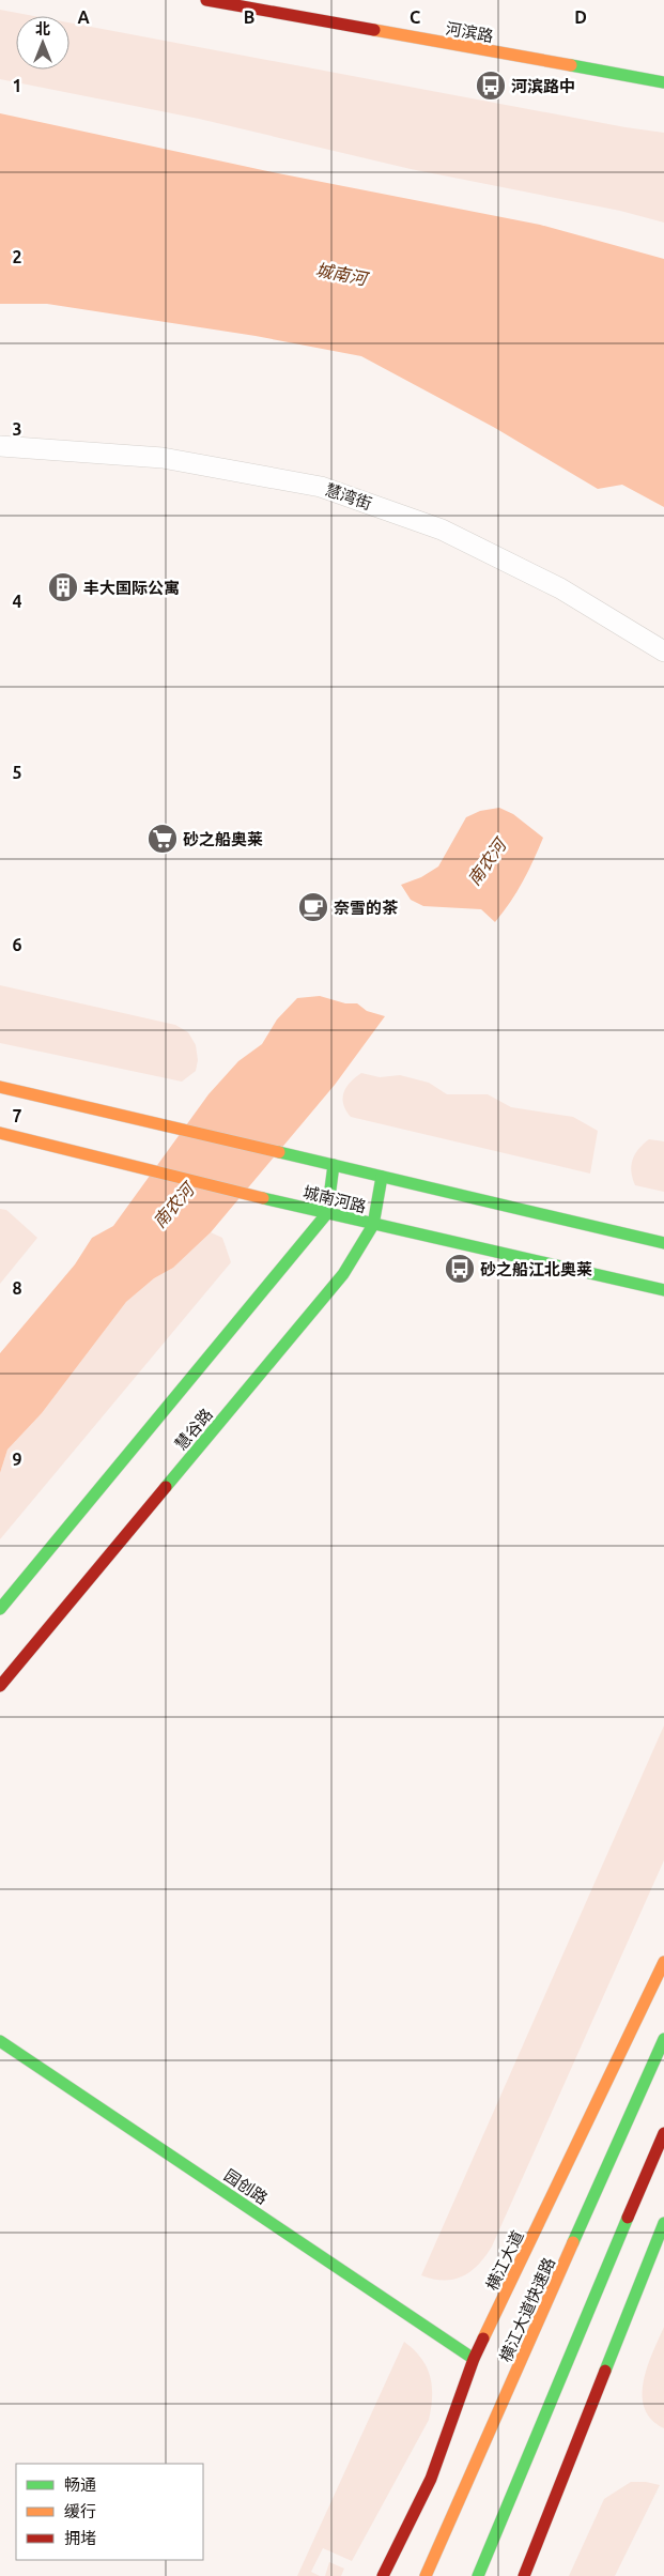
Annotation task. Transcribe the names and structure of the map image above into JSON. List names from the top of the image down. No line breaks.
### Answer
{"streets":{"main road":["河滨路","城南河路","慧谷路","园创路","横江大道","横江大道快速路"],"street":["慧湾街"]},"crossings":[["城南河路","慧谷路"],["园创路","横江大道"]],"water":["城南河","南农河"],"places":{"bus stop":["河滨路中","砂之船江北奥莱"],"building":["丰大国际公寓"],"supermarket":["砂之船奥莱"],"cafe":["奈雪的茶"]},"legend":["畅通","缓行","拥堵"],"north":"top","grid":{"columns":["A","B","C","D"],"rows":["1","2","3","4","5","6","7","8","9"]}}
